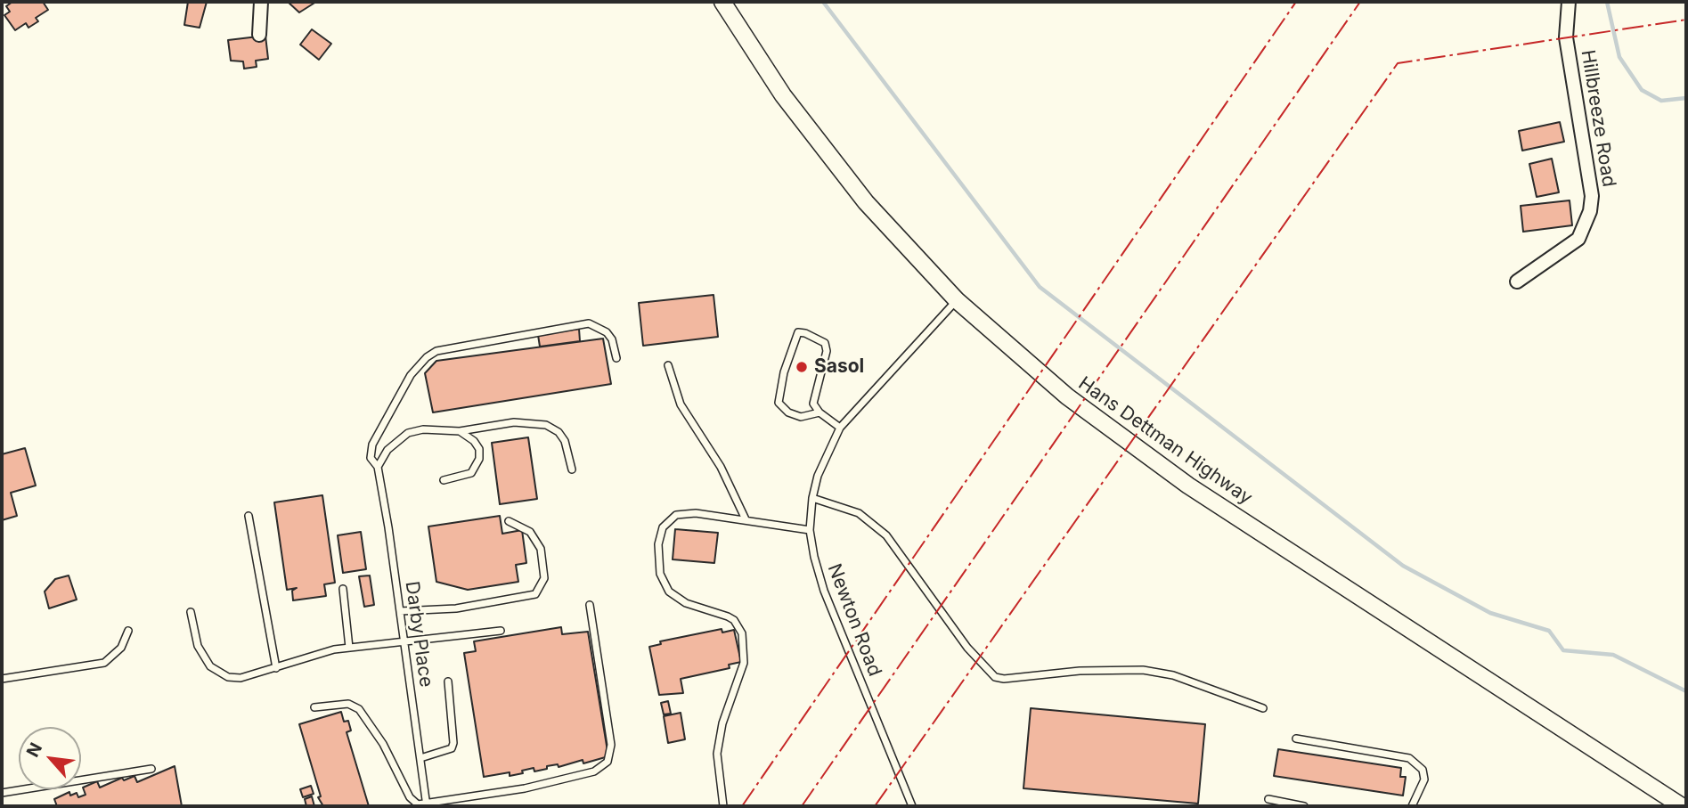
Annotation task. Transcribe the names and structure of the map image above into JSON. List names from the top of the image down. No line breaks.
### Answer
{"streets":{"street":["Hillbreeze Road","Hans Dettman Highway"],"lane":["Newton Road","Darby Place"]},"crossings":[["Hans Dettman Highway","Newton Road"]],"places":["Sasol"],"north":"top left"}
